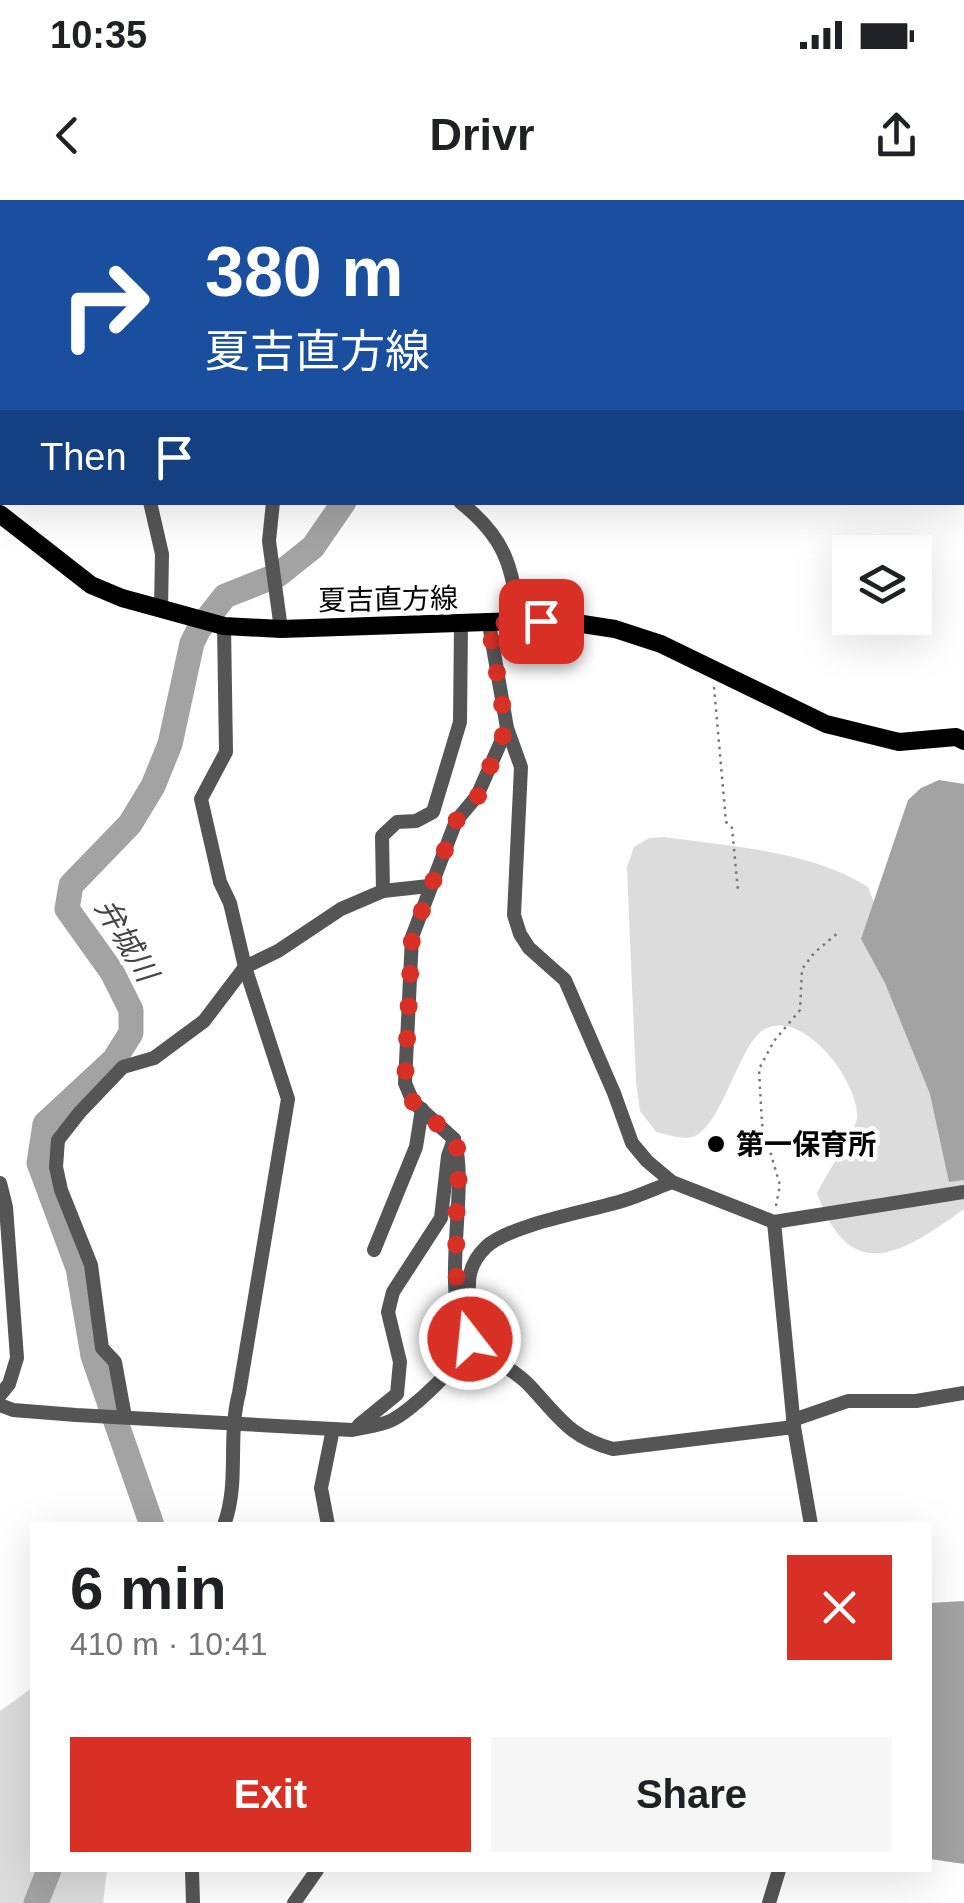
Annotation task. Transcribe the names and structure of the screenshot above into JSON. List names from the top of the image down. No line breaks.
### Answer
{"streets":{"main road":["夏吉直方線"]},"water":["弁城川"],"places":["第一保育所"],"page":{"status":"10:35","header":"Drivr","turn":["380 m","夏吉直方線"],"then":"Then","heading":["6 min","410 m · 10:41"],"buttons":["Exit","Share"]}}
